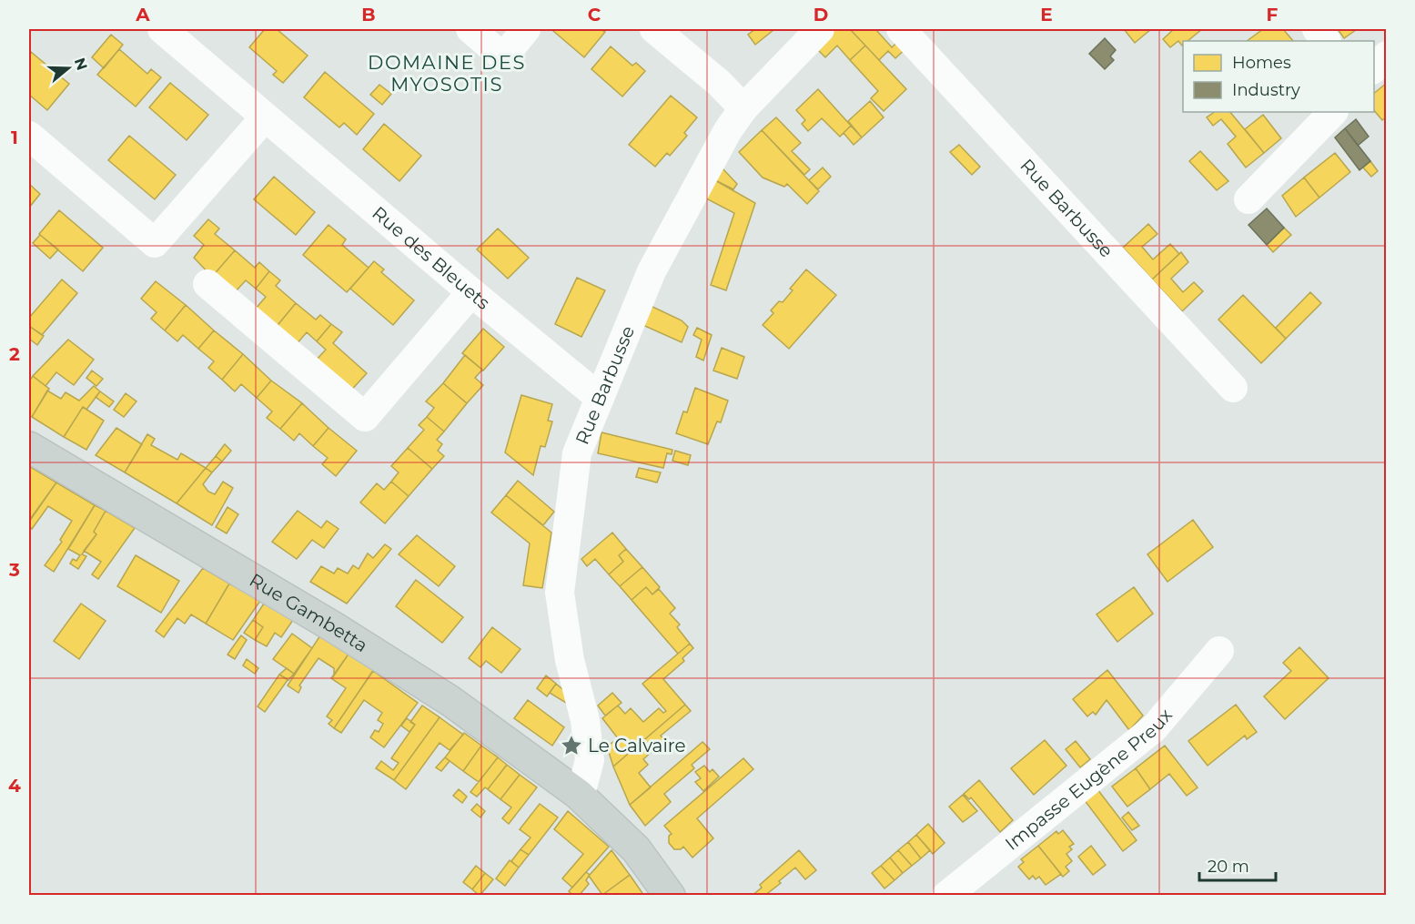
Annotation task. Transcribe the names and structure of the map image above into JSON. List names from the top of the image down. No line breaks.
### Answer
{"streets":{"main road":["Rue Gambetta"],"street":["Rue Barbusse","Rue des Bleuets","Impasse Eugène Preux"]},"crossings":[["Rue Barbusse","Rue des Bleuets"],["Rue Barbusse","Rue Gambetta"]],"districts":["DOMAINE DES MYOSOTIS"],"places":{"place":["Le Calvaire"]},"legend":["Homes","Industry"],"scale_bar":"20 m","north":"right","grid":{"columns":["A","B","C","D","E","F"],"rows":["1","2","3","4"]}}
